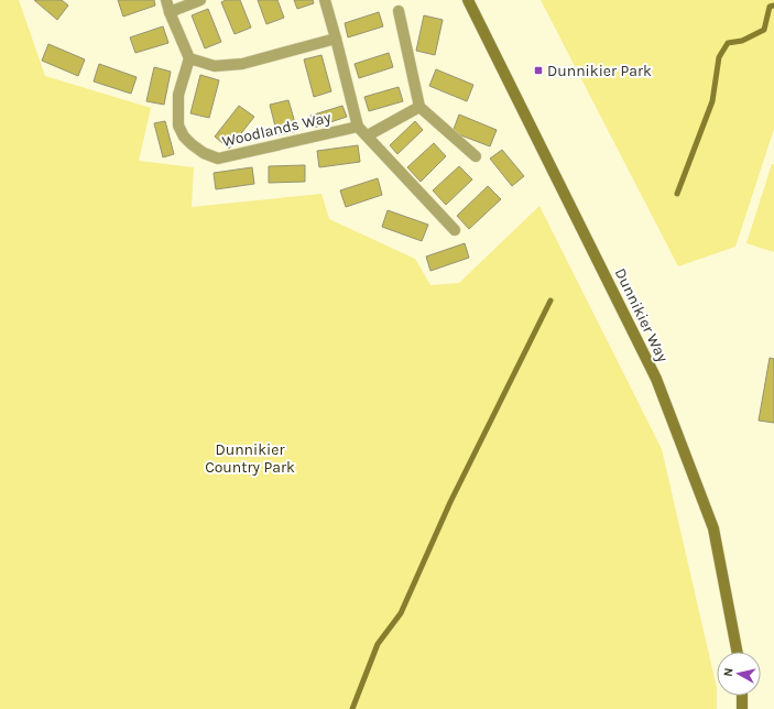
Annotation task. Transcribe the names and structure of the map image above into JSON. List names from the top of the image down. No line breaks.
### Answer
{"streets":{"main road":["Dunnikier Way"],"street":["Woodlands Way"]},"parks":["Dunnikier Country Park"],"places":{"transit":["Dunnikier Park"]},"north":"left"}
